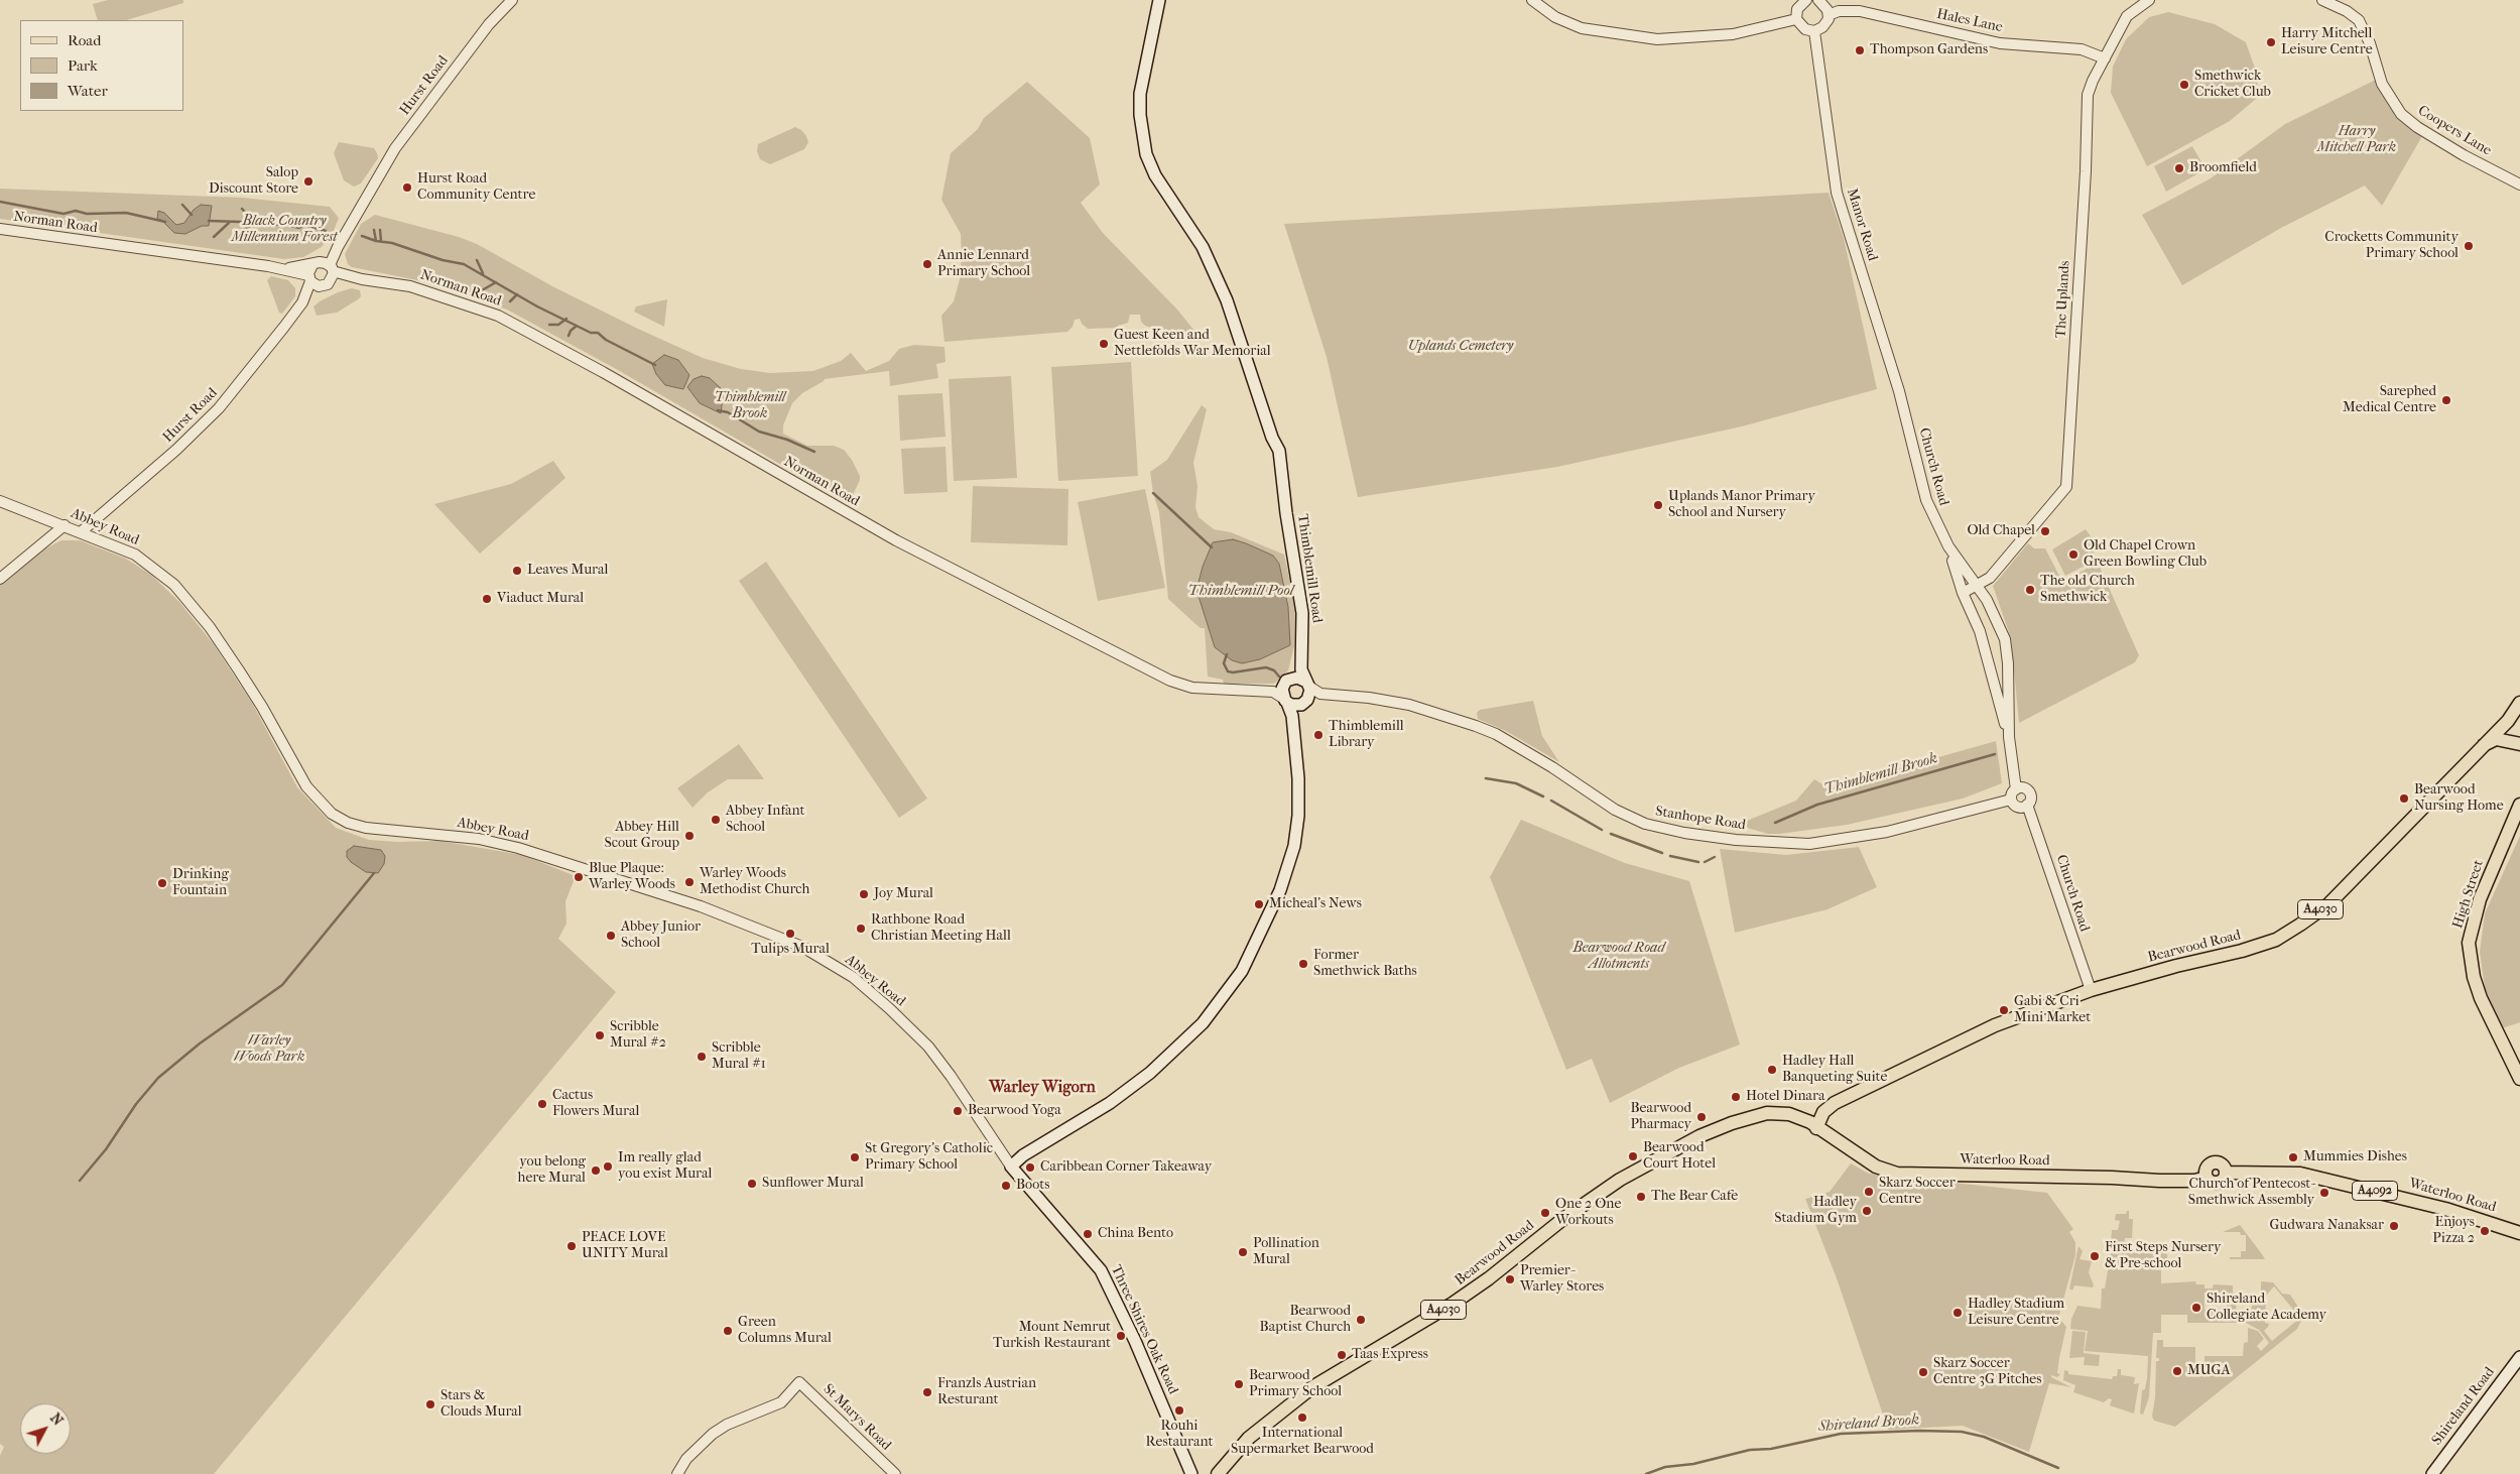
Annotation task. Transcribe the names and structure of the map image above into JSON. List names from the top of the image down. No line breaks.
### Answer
{"streets":{"main road":["Thimblemill Road","High Street","A4030","Bearwood Road","Waterloo Road","A4092","Three Shires Oak Road","Shireland Road"],"street":["Hales Lane","Hurst Road","Coopers Lane","Norman Road","Manor Road","The Uplands","Church Road","Abbey Road","Stanhope Road","St Marys Road"]},"crossings":[["Hales Lane","The Uplands"],["Hurst Road","Norman Road"],["Hurst Road","Abbey Road"],["Norman Road","Thimblemill Road"],["Norman Road","Stanhope Road"],["Manor Road","Church Road"],["The Uplands","Church Road"],["Church Road","Stanhope Road"],["Church Road","Bearwood Road"],["Abbey Road","Three Shires Oak Road"],["Thimblemill Road","Stanhope Road"],["Bearwood Road","Waterloo Road"]],"districts":["Warley Wigorn"],"water":["Thimblemill Pool","Thimblemill Brook","Shireland Brook"],"parks":["Harry Mitchell Park","Black Country Millennium Forest","Uplands Cemetery","Thimblemill Brook","Bearwood Road Allotments","Warley Woods Park"],"places":["Harry Mitchell Leisure Centre","Thompson Gardens","Smethwick Cricket Club","Broomfield","Salop Discount Store","Hurst Road Community Centre","Crocketts Community Primary School","Annie Lennard Primary School","Guest Keen and Nettlefolds War Memorial","Sarephed Medical Centre","Uplands Manor Primary School and Nursery","Old Chapel","Old Chapel Crown Green Bowling Club","Leaves Mural","The old Church Smethwick","Viaduct Mural","Thimblemill Library","Bearwood Nursing Home","Abbey Infant School","Abbey Hill Scout Group","Blue Plaque: Warley Woods","Warley Woods Methodist Church","Drinking Fountain","Joy Mural","Micheal's News","Rathbone Road Christian Meeting Hall","Tulips Mural","Abbey Junior School","Former Smethwick Baths","Gabi & Cri Mini Market","Scribble Mural #2","Scribble Mural #1","Hadley Hall Banqueting Suite","Hotel Dinara","Cactus Flowers Mural","Bearwood Yoga","Bearwood Pharmacy","Bearwood Court Hotel","St Gregory's Catholic Primary School","Mummies Dishes","Im really glad you exist Mural","Caribbean Corner Takeaway","you belong here Mural","Sunflower Mural","Boots","Skarz Soccer Centre","Church of Pentecost- Smethwick Assembly","The Bear Cafe","Hadley Stadium Gym","One 2 One Workouts","Gudwara Nanaksar","Enjoys Pizza 2","China Bento","PEACE LOVE UNITY Mural","Pollination Mural","First Steps Nursery & Pre-school","Premier- Warley Stores","Shireland Collegiate Academy","Hadley Stadium Leisure Centre","Bearwood Baptist Church","Green Columns Mural","Mount Nemrut Turkish Restaurant","Taas Express","MUGA","Skarz Soccer Centre 3G Pitches","Bearwood Primary School","Franzls Austrian Resturant","Stars & Clouds Mural","Rouhi Restaurant","International Supermarket Bearwood"],"legend":["Road","Park","Water"],"north":"top right"}
